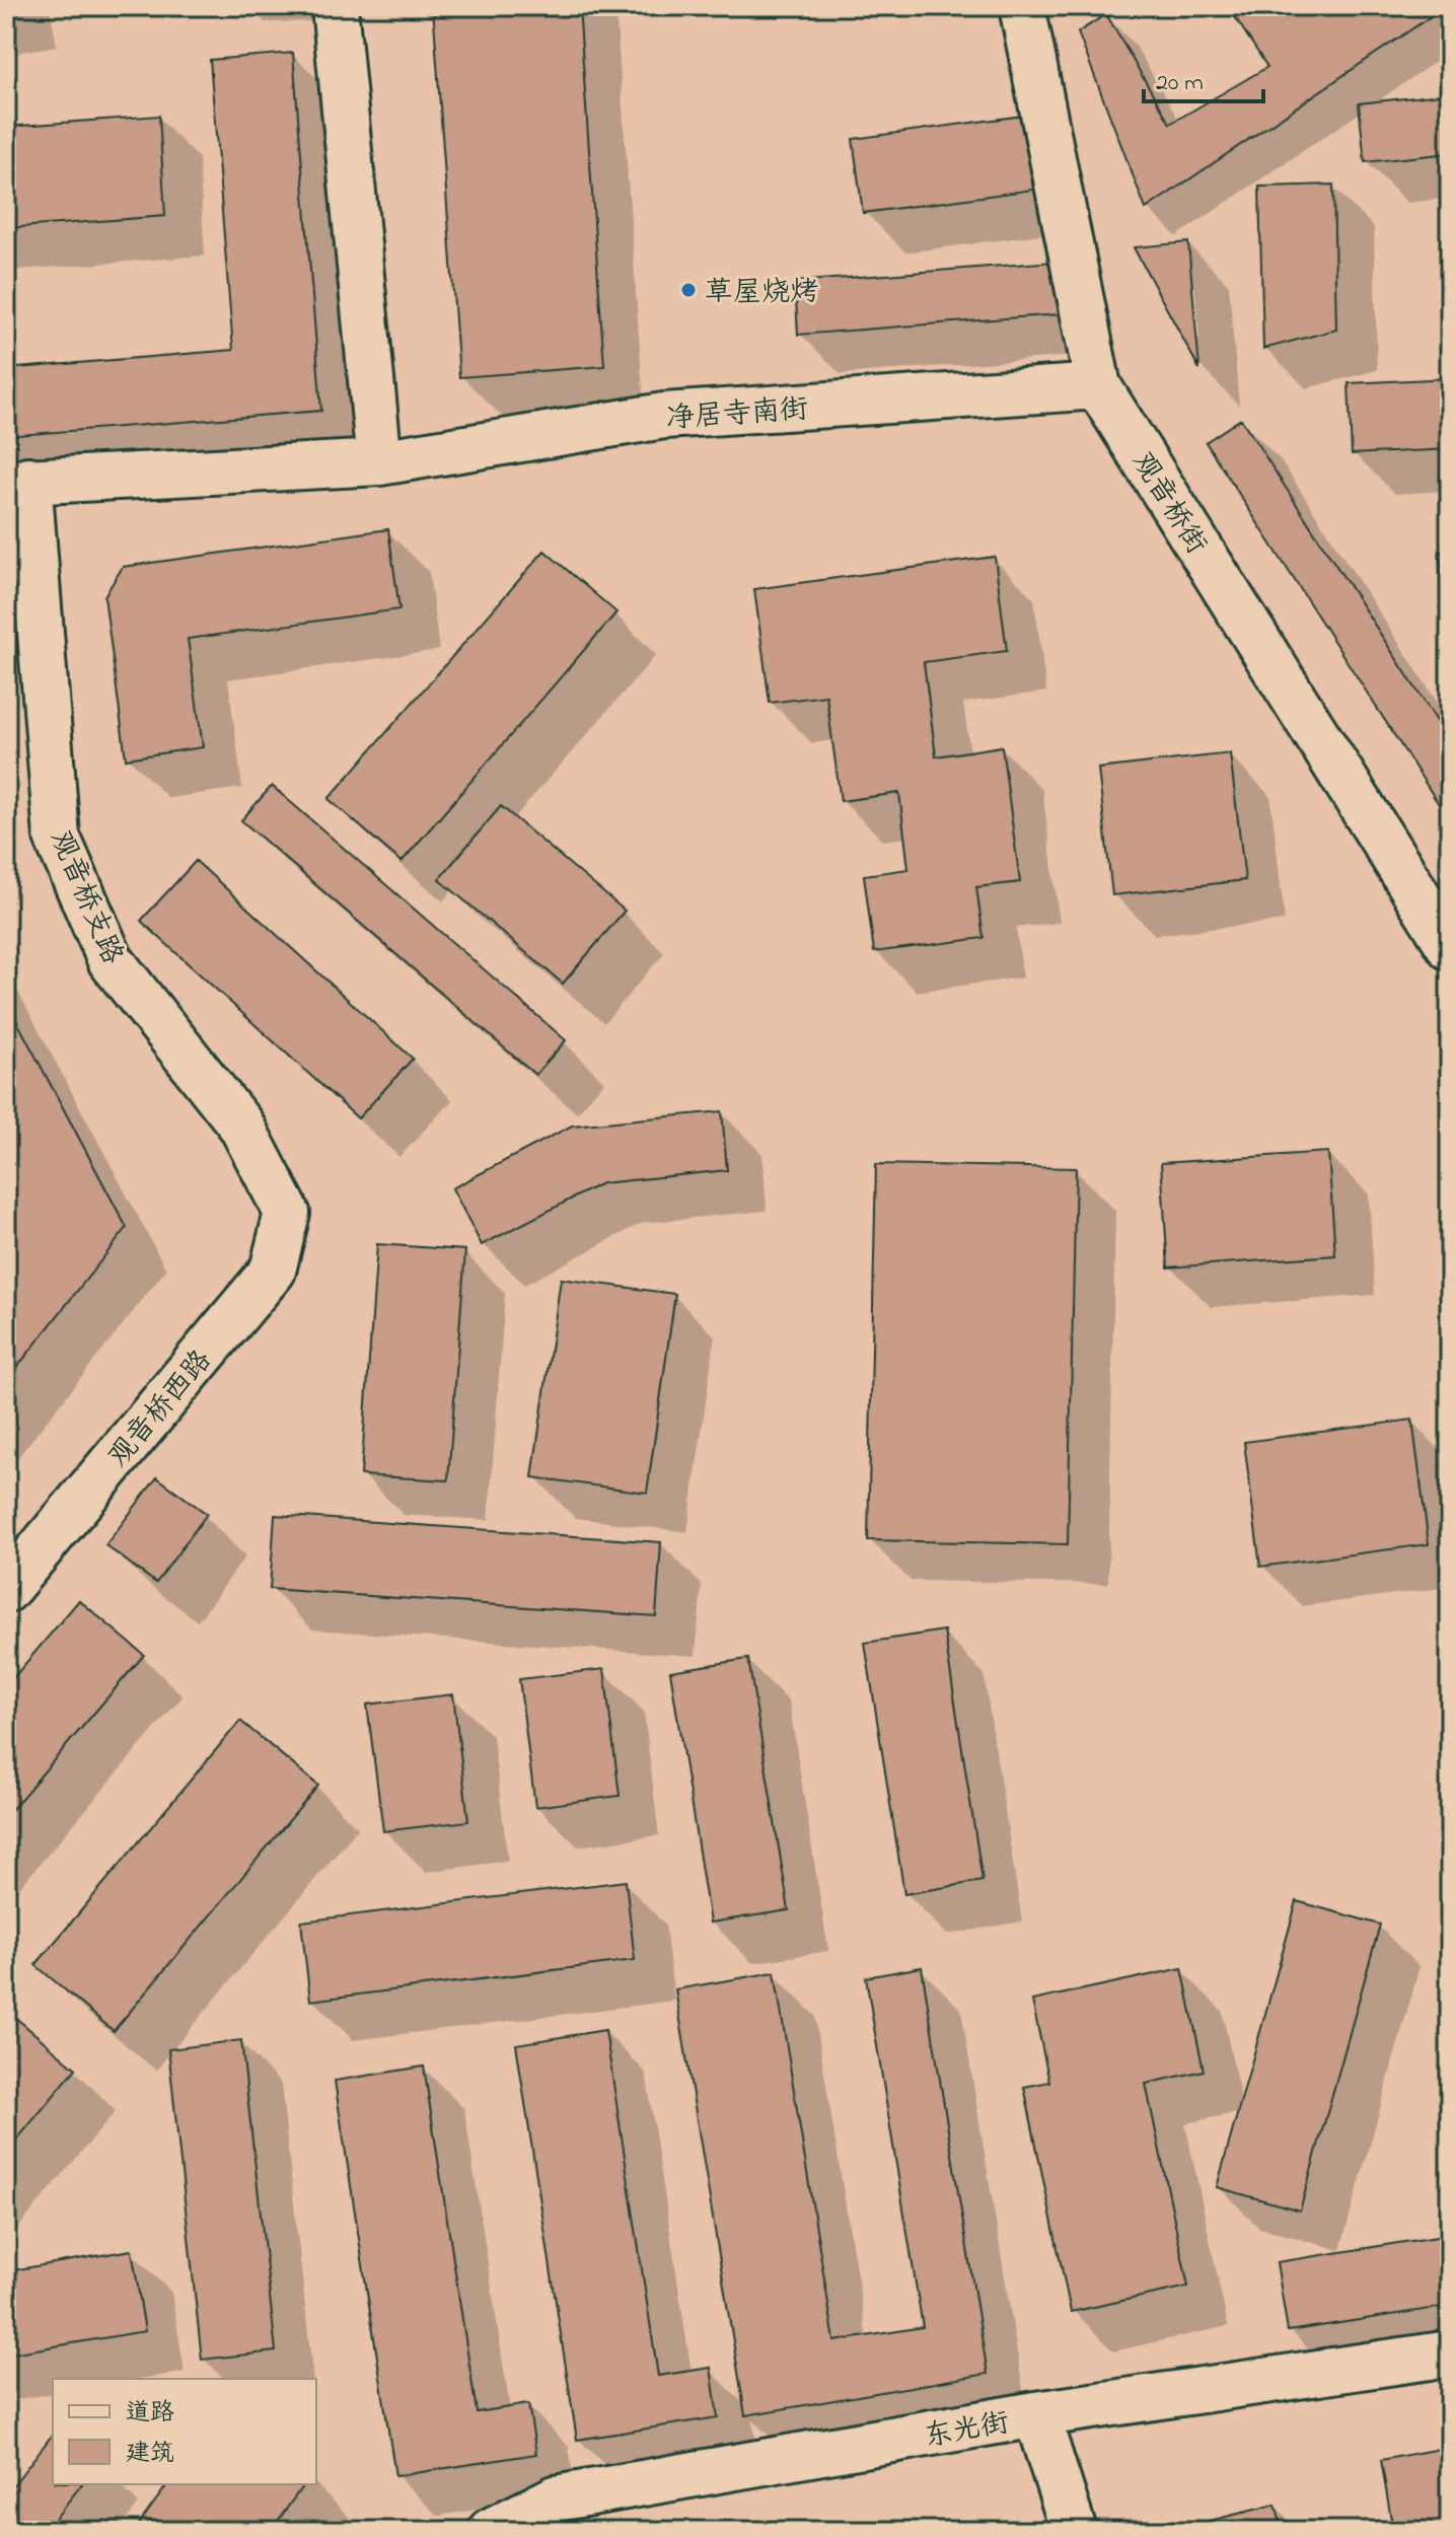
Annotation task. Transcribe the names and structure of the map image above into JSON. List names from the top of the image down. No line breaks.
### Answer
{"streets":{"street":["净居寺南街","观音桥街","观音桥支路","观音桥西路","东光街"]},"crossings":[["净居寺南街","观音桥街"],["净居寺南街","观音桥支路"],["观音桥支路","观音桥西路"]],"places":["草屋烧烤"],"legend":["道路","建筑"],"scale_bar":"20 m"}
